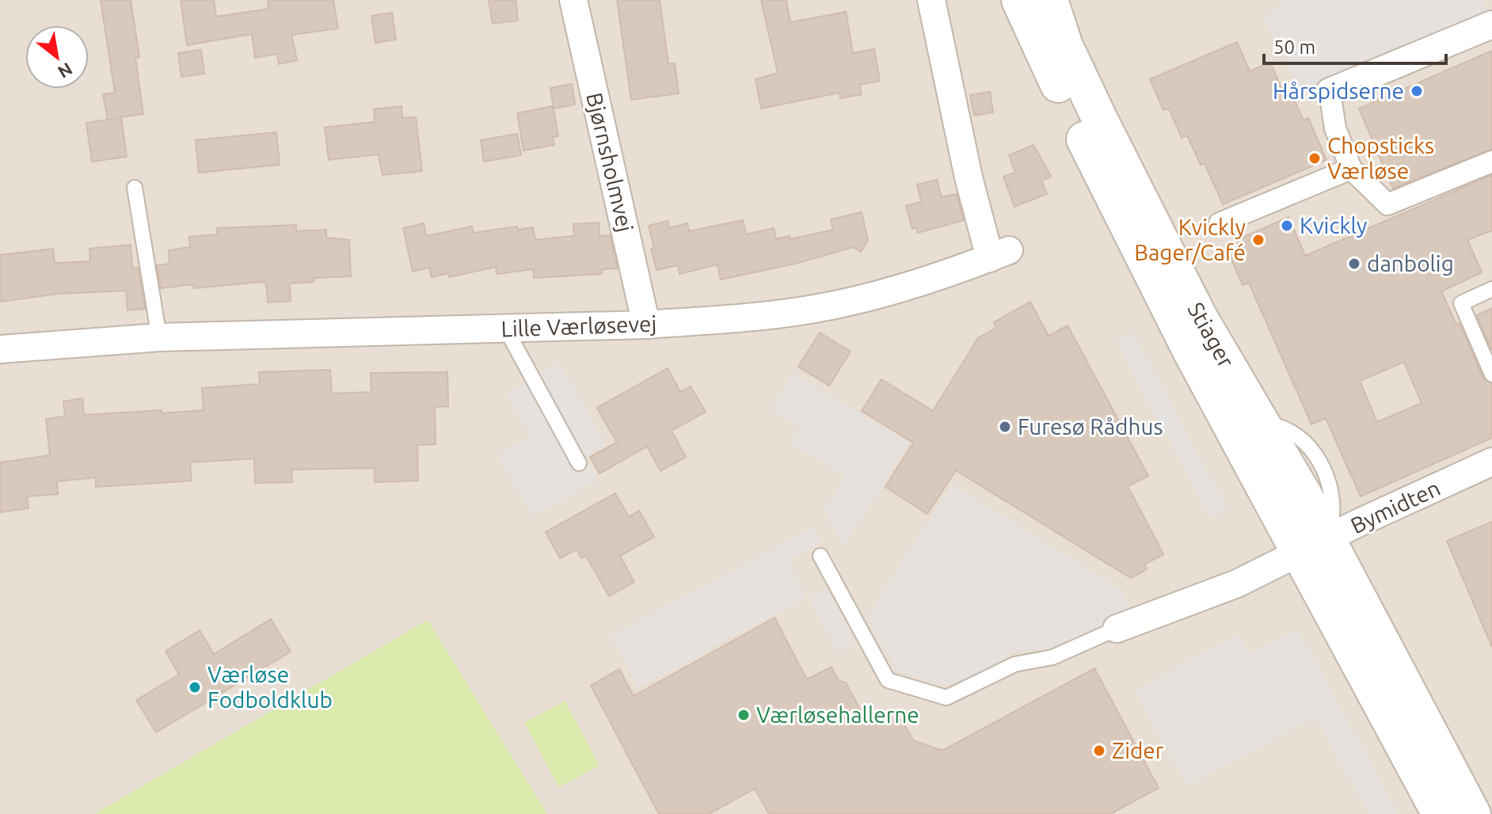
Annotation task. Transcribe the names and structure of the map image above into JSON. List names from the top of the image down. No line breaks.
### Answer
{"streets":{"street":["Bjørnsholmvej","Lille Værløsevej","Stiager","Bymidten"]},"crossings":[["Bjørnsholmvej","Lille Værløsevej"],["Stiager","Bymidten"]],"places":["Hårspidserne","Chopsticks Værløse","Kvickly","Kvickly Bager/Café","danbolig","Furesø Rådhus","Værløse Fodboldklub","Værløsehallerne","Zider"],"scale_bar":"50 m","north":"bottom right"}
